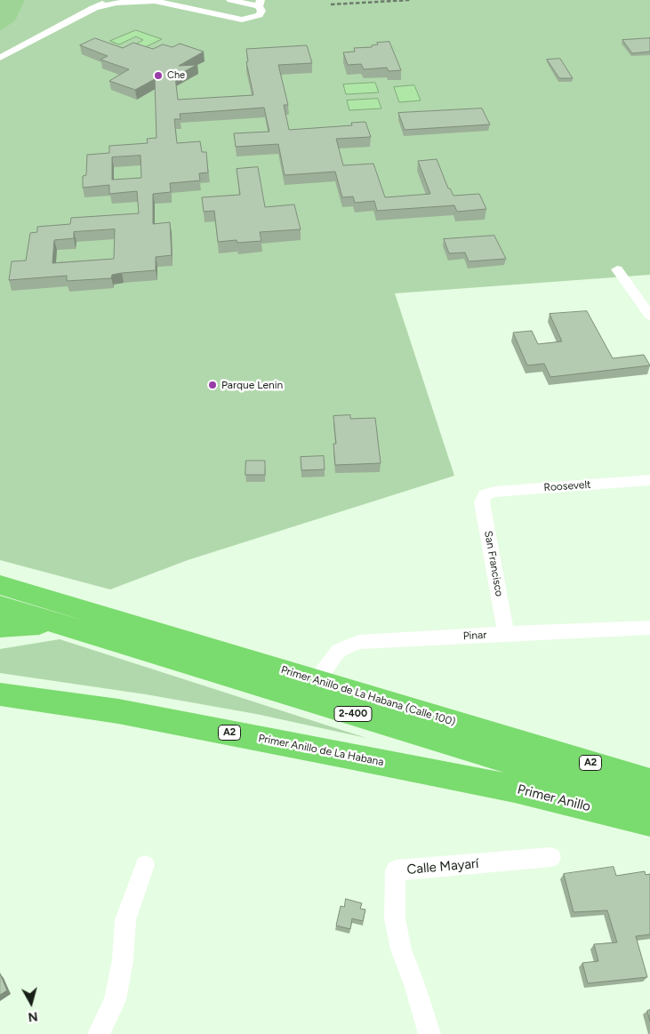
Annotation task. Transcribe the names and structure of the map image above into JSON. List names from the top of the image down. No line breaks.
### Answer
{"streets":{"highway":["Primer Anillo de La Habana (Calle 100)","2-400","A2","Primer Anillo de La Habana","Primer Anillo"],"street":["Roosevelt","San Francisco","Pinar","Calle Mayarí"]},"crossings":[["Roosevelt","San Francisco"],["San Francisco","Pinar"],["Pinar","Primer Anillo de La Habana (Calle 100)"],["Primer Anillo de La Habana (Calle 100)","A2"],["2-400","A2"],["Primer Anillo de La Habana","Primer Anillo"]],"places":["Che","Parque Lenin"],"north":"bottom"}
